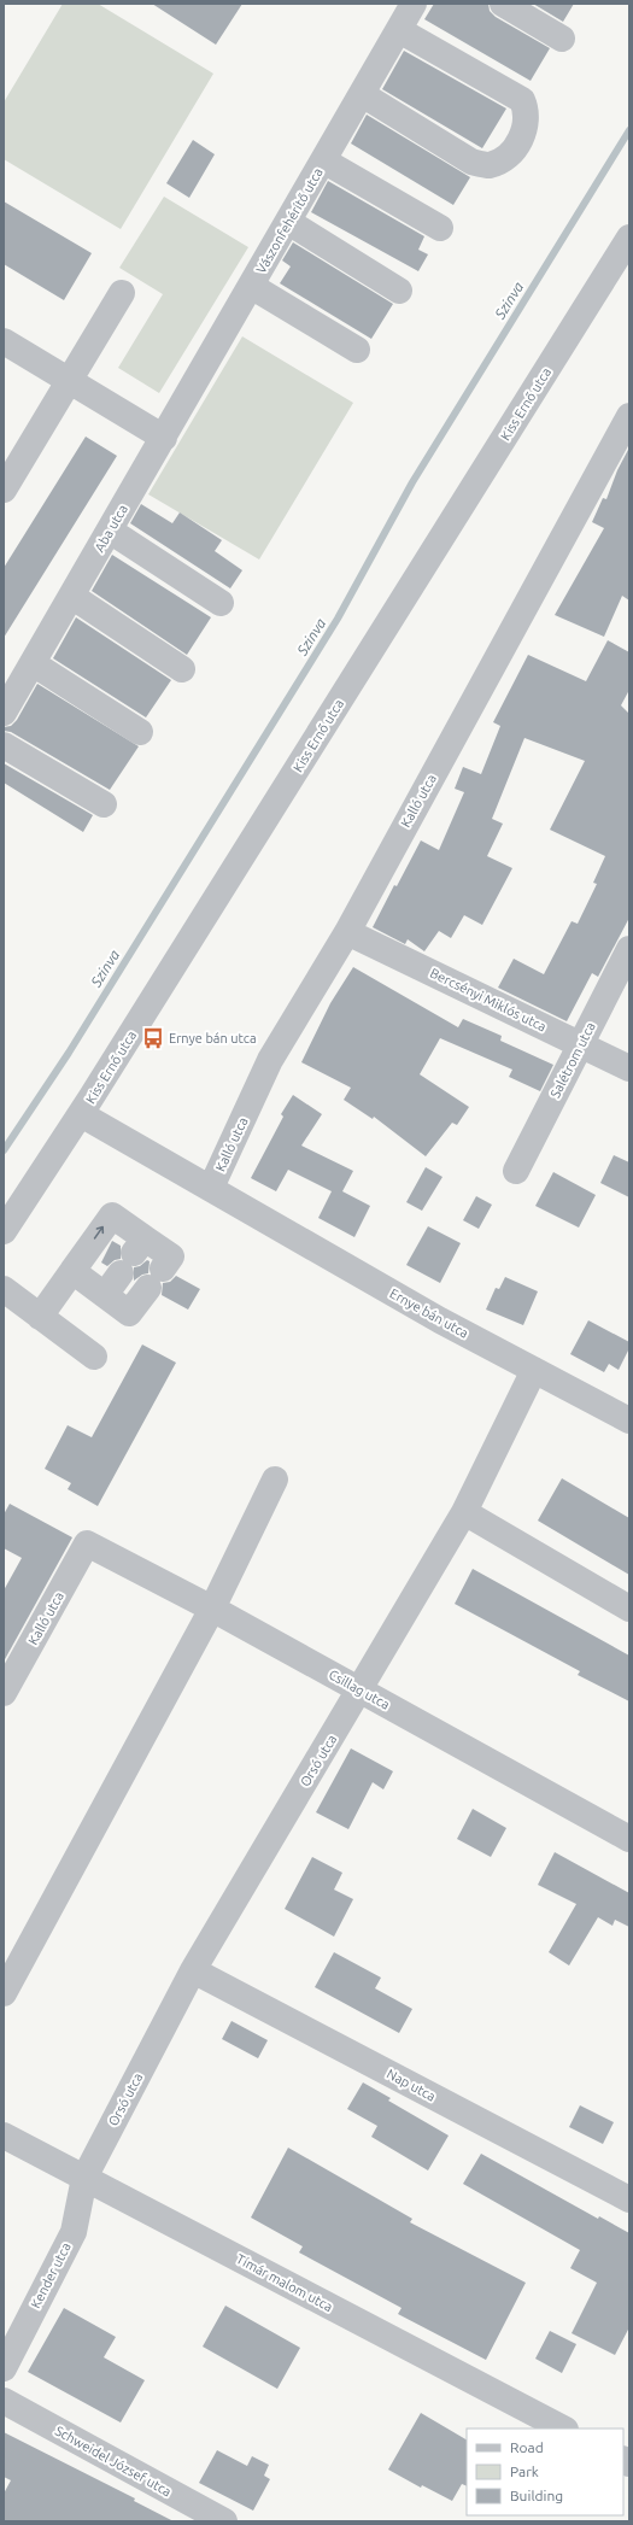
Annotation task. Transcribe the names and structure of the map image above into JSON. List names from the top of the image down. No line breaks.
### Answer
{"streets":{"street":["Vászonfehérítő utca","Kiss Ernő utca","Aba utca","Kalló utca","Bercsényi Miklós utca","Salétrom utca","Ernye bán utca","Csillag utca","Orsó utca","Nap utca","Kender utca","Tímár malom utca","Schweidel József utca"]},"crossings":[["Vászonfehérítő utca","Aba utca"],["Kiss Ernő utca","Ernye bán utca"],["Kalló utca","Bercsényi Miklós utca"],["Kalló utca","Ernye bán utca"],["Kalló utca","Csillag utca"],["Bercsényi Miklós utca","Salétrom utca"],["Ernye bán utca","Orsó utca"],["Csillag utca","Orsó utca"],["Orsó utca","Nap utca"],["Orsó utca","Kender utca"],["Orsó utca","Tímár malom utca"],["Kender utca","Tímár malom utca"]],"water":["Szinva"],"places":{"bus stop":["Ernye bán utca"]},"legend":["Road","Park","Building"]}
